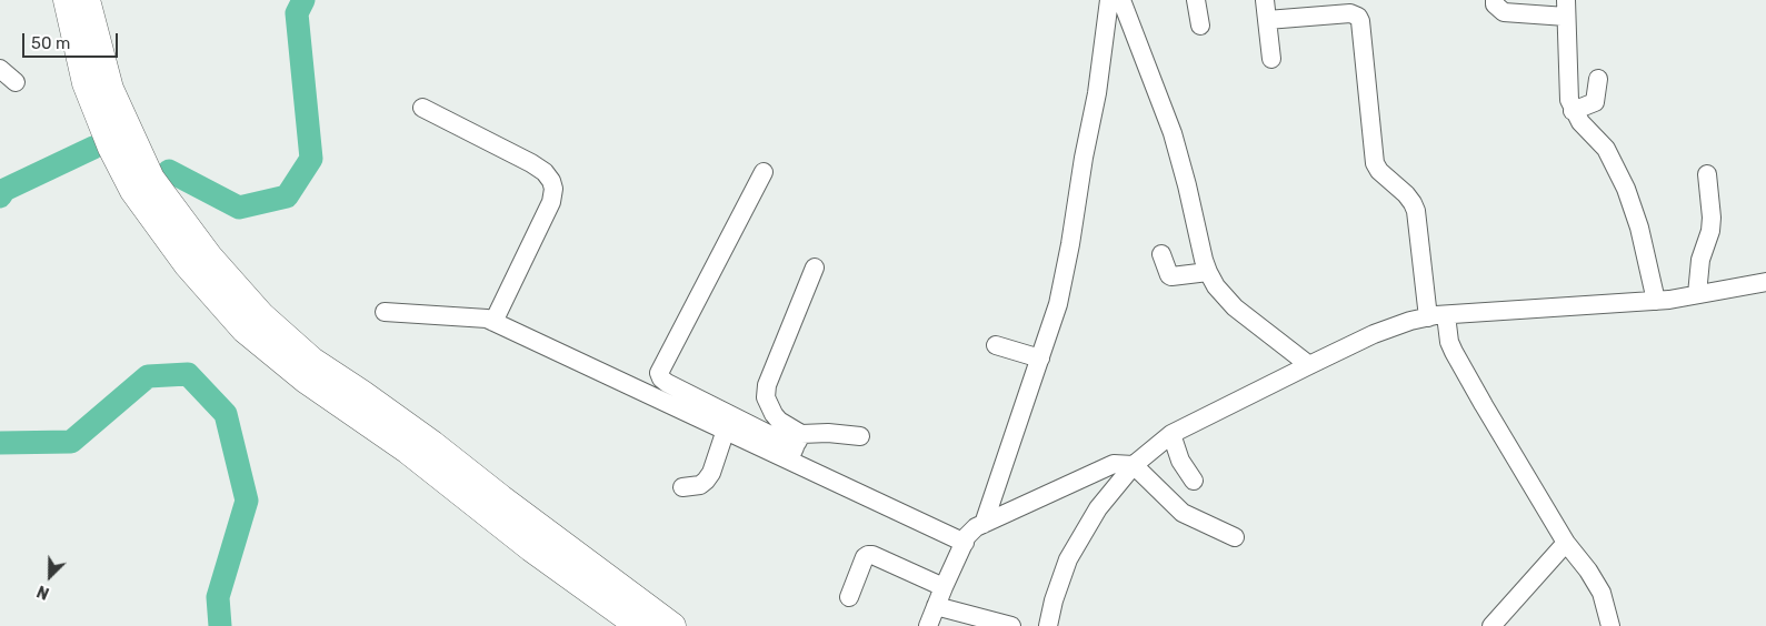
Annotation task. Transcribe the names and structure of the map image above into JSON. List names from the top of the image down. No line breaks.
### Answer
{"scale_bar":"50 m","north":"bottom left"}
